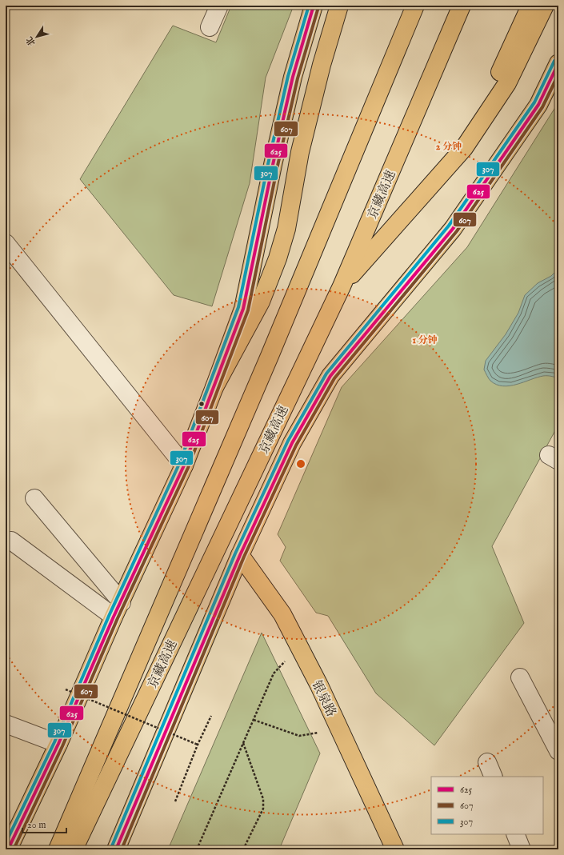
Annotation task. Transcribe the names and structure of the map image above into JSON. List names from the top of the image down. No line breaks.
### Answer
{"streets":{"main road":["京藏高速","银泉路"]},"lines":["transit line 625","transit line 307","transit line 607"],"legend":["625","607","307"],"scale_bar":"20 m","north":"bottom left","rings":["2 分钟","1 分钟"]}
